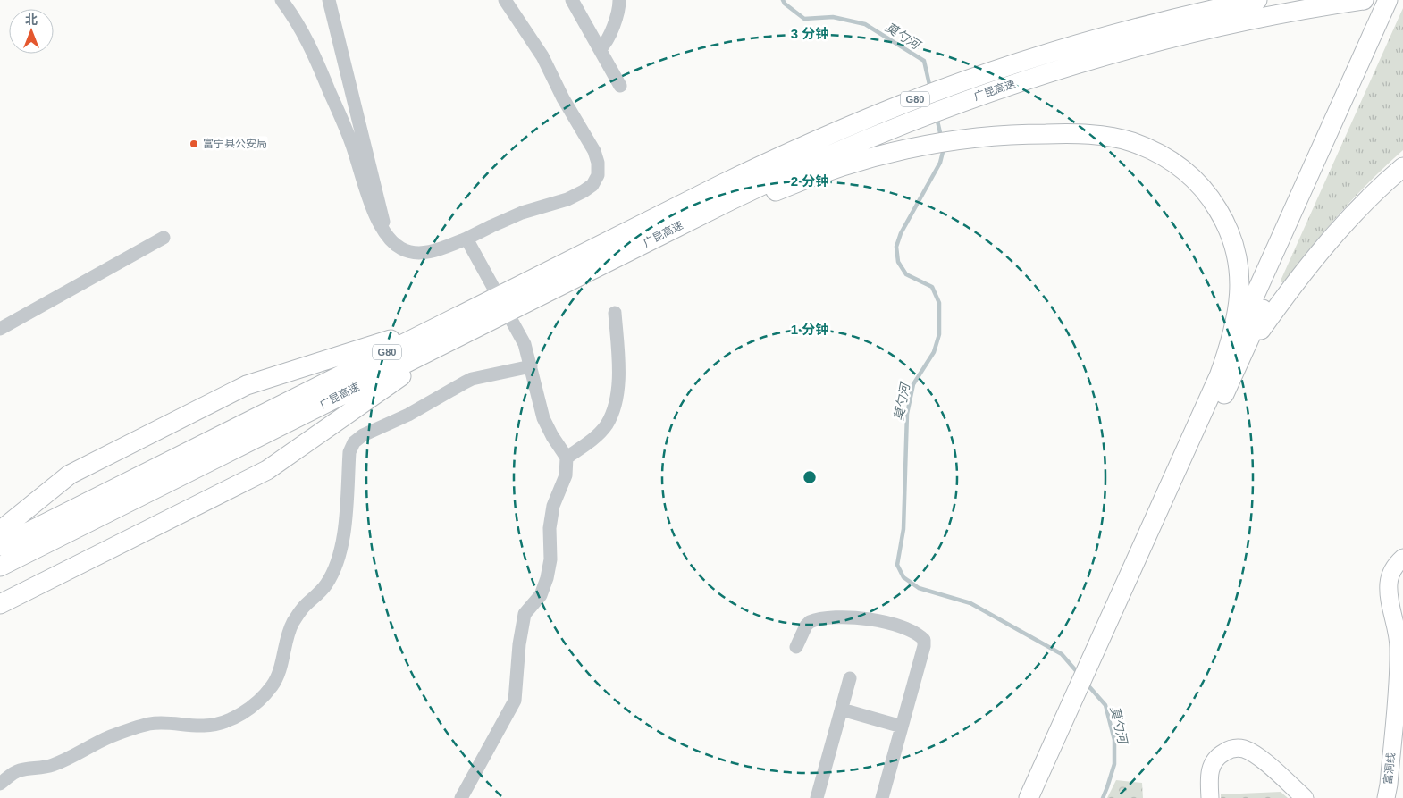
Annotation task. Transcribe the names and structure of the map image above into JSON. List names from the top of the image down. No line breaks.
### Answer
{"streets":{"highway":["广昆高速","G80"],"main road":["富洞线"]},"water":["莫勺河"],"places":["富宁县公安局"],"north":"top","rings":["3 分钟","2 分钟","1 分钟"]}
